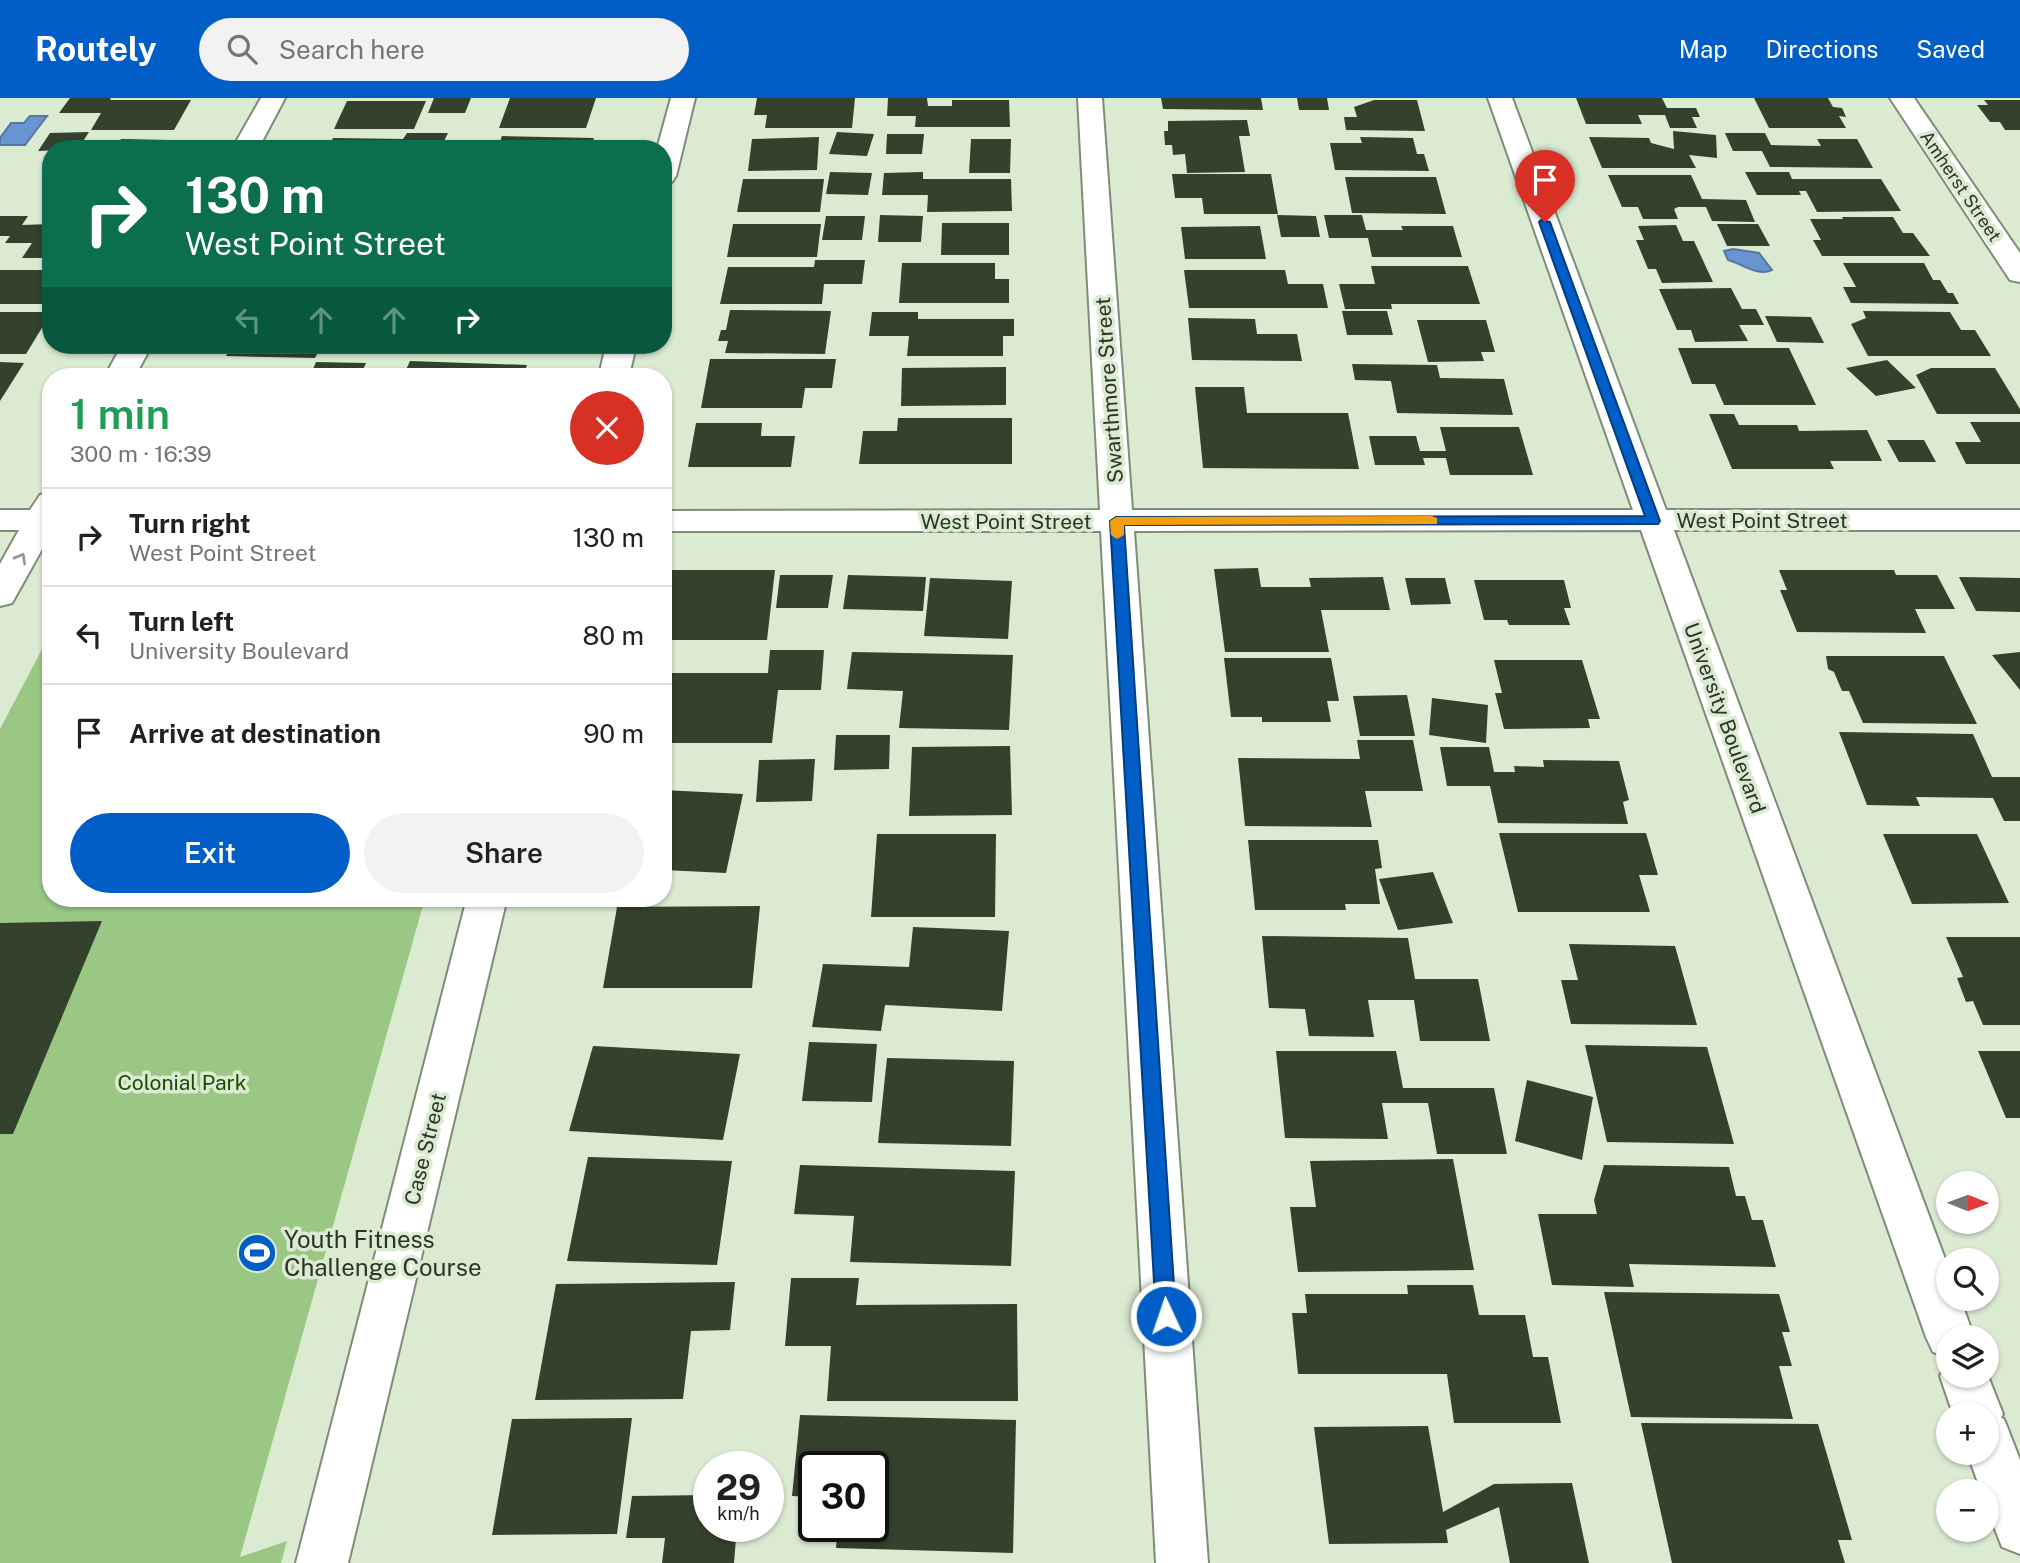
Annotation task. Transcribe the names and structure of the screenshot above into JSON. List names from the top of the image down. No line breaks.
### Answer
{"streets":{"street":["Amherst Street","Swarthmore Street","West Point Street","University Boulevard","Case Street"]},"crossings":[["Swarthmore Street","West Point Street"],["West Point Street","University Boulevard"]],"parks":["Colonial Park"],"places":{"sports":["Youth Fitness Challenge Course"]},"north":"right","page":{"header":"Routely","search":"Search here","nav":["Map","Directions","Saved"],"turn":["130 m","West Point Street"],"heading":["1 min","300 m · 16:39"],"list":[{"name":"Turn right","note":"West Point Street","value":"130 m"},{"name":"Turn left","note":"University Boulevard","value":"80 m"},{"name":"Arrive at destination","value":"90 m"}],"buttons":["Exit","Share"],"map_buttons":["+","−"],"speed":"29 km/h","limit":"30"}}
